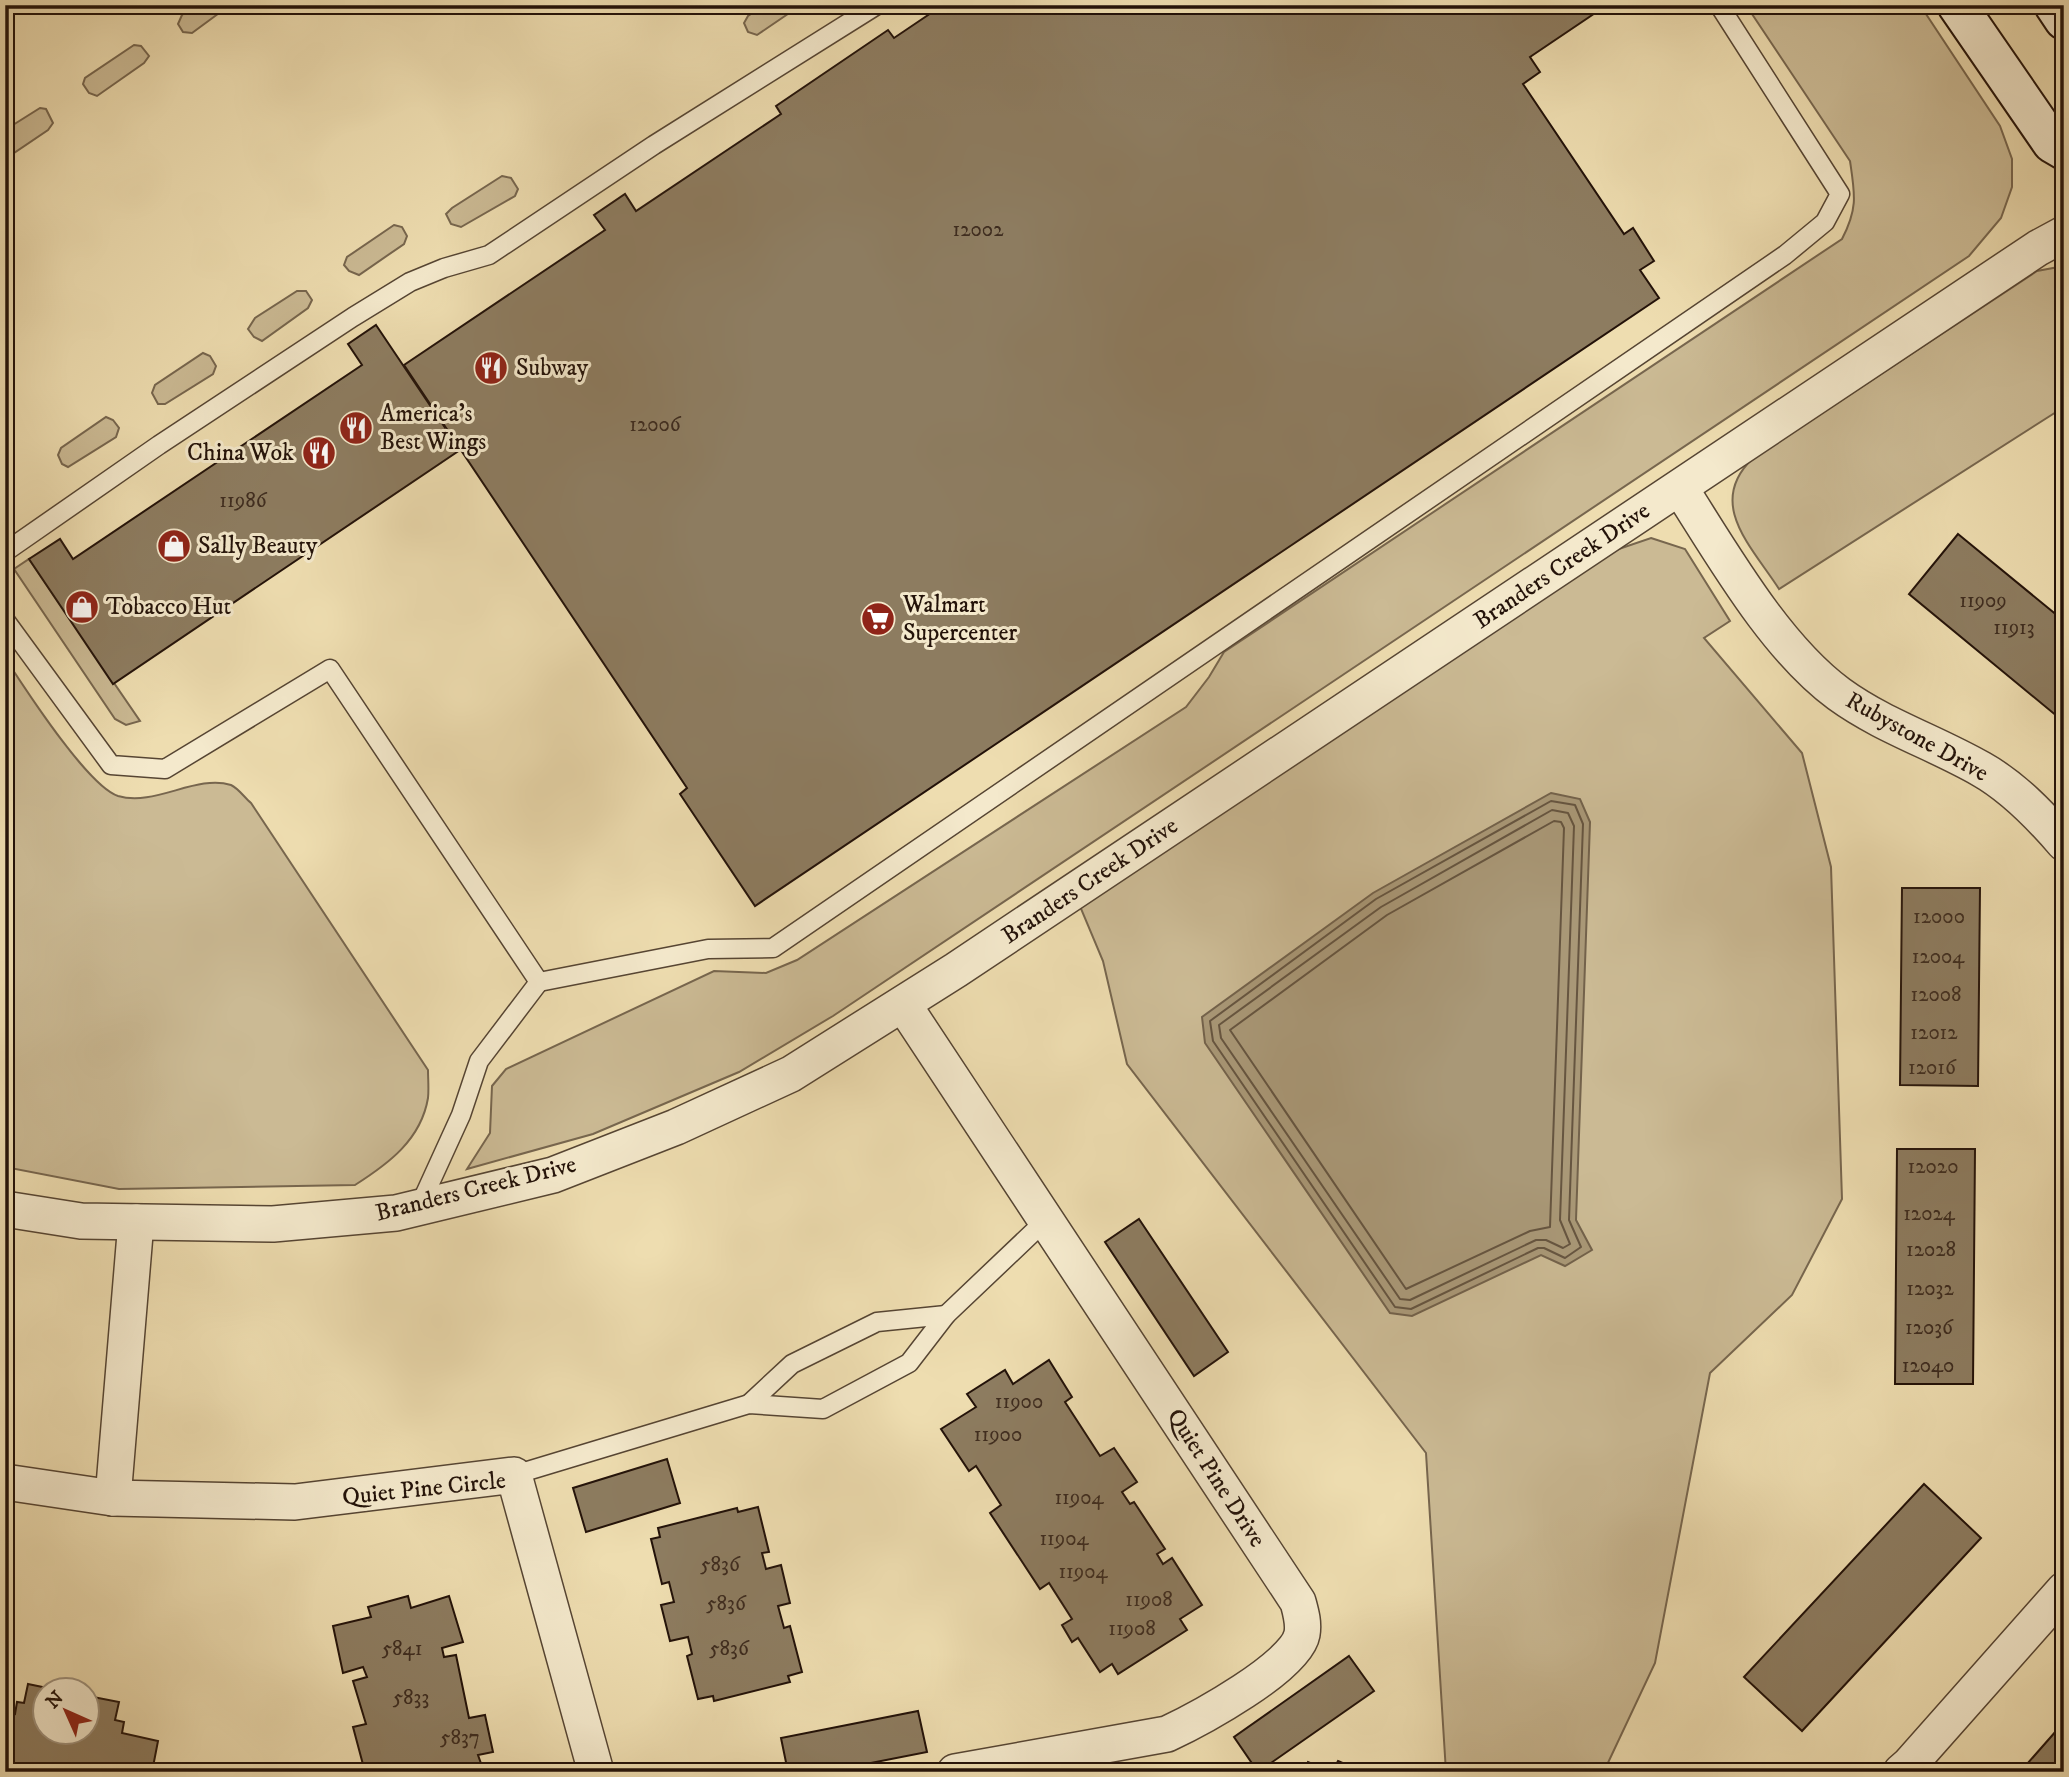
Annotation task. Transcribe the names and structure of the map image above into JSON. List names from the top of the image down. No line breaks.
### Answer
{"streets":{"street":["Branders Creek Drive","Rubystone Drive","Quiet Pine Drive","Quiet Pine Circle"]},"crossings":[["Branders Creek Drive","Rubystone Drive"],["Branders Creek Drive","Quiet Pine Drive"]],"places":{"restaurant":["Subway","America's Best Wings","China Wok"],"shop":["Sally Beauty","Tobacco Hut"],"supermarket":["Walmart Supercenter"]},"house_numbers":["12002","12006","11986","11909","11913","12000","12004","12008","12012","12016","12020","12024","12028","12032","12036","12040","11900","11900","11904","11904","5836","11904","11908","5836","11908","5841","5836","5833","5837"],"north":"top left"}
